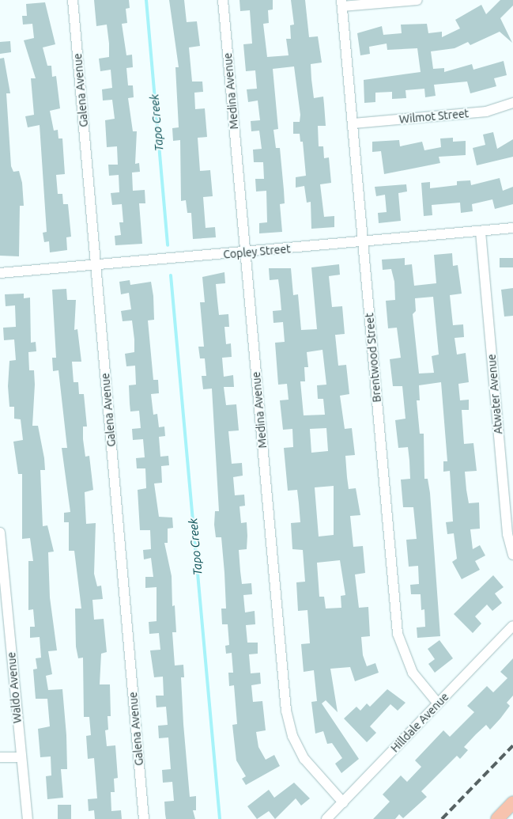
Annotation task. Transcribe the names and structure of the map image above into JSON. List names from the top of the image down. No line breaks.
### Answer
{"streets":{"street":["Galena Avenue","Medina Avenue","Wilmot Street","Copley Street","Brentwood Street","Atwater Avenue","Waldo Avenue","Hilldale Avenue"]},"crossings":[["Galena Avenue","Copley Street"],["Medina Avenue","Copley Street"],["Medina Avenue","Hilldale Avenue"],["Wilmot Street","Brentwood Street"],["Copley Street","Brentwood Street"],["Copley Street","Atwater Avenue"],["Brentwood Street","Hilldale Avenue"]],"water":["Tapo Creek"]}
